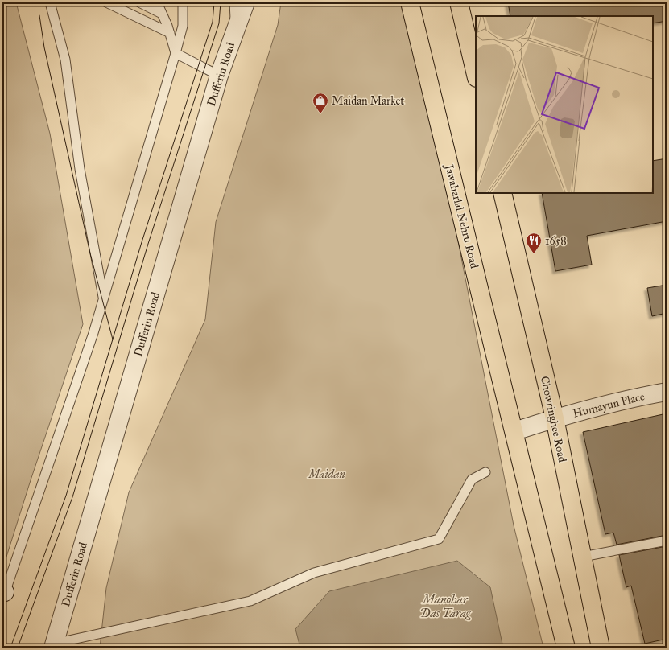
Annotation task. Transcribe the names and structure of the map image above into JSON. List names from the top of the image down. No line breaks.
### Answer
{"streets":{"main road":["Jawaharlal Nehru Road","Chowringhee Road"],"street":["Dufferin Road","Humayun Place"]},"crossings":[["Jawaharlal Nehru Road","Humayun Place"],["Humayun Place","Chowringhee Road"]],"water":["Manohar Das Tarag"],"parks":["Maidan"],"places":{"shop":["Maidan Market"],"restaurant":["1658"]}}
